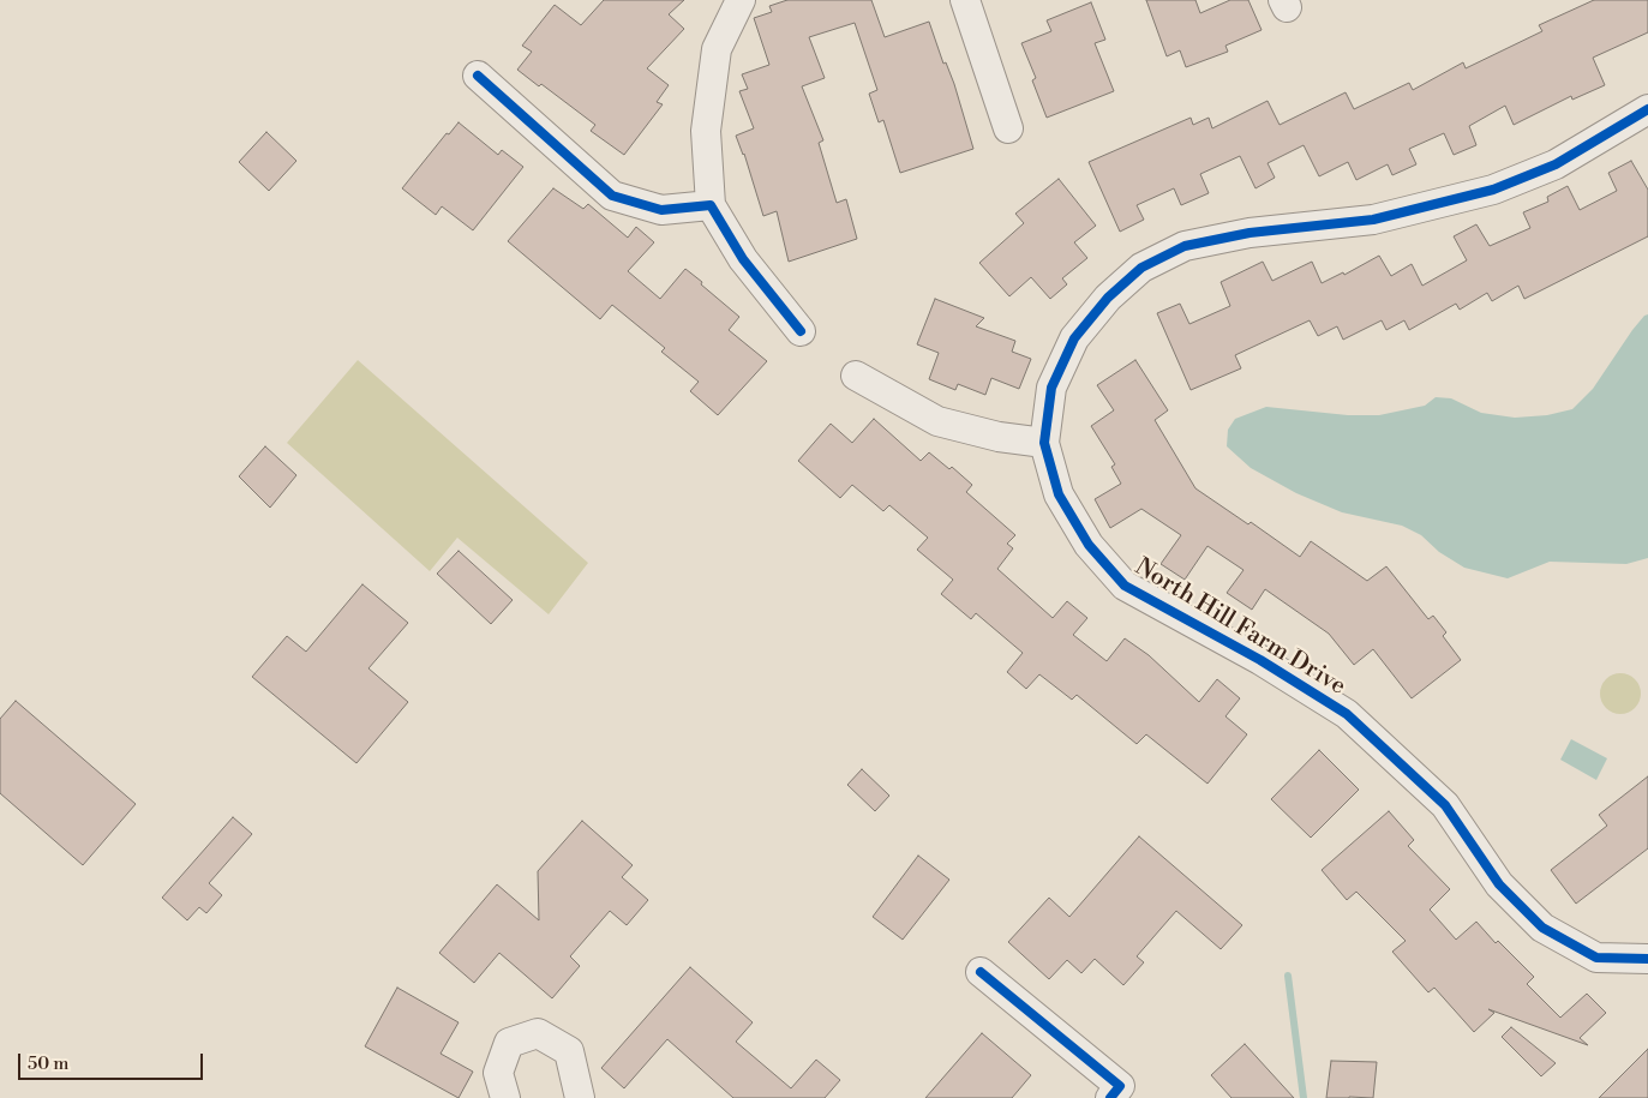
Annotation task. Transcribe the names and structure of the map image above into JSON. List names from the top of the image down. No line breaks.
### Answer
{"streets":{"street":["North Hill Farm Drive"]},"scale_bar":"50 m"}
